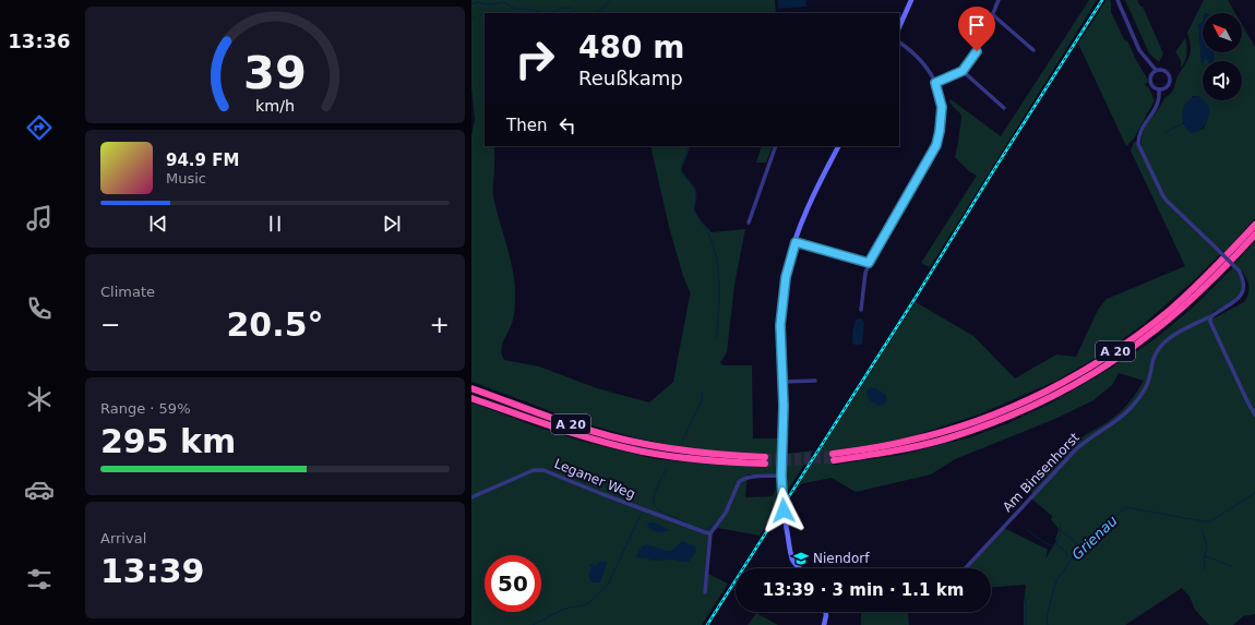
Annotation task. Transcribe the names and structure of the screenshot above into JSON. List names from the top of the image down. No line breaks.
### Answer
{"streets":{"highway":["A 20"],"street":["Am Binsenhorst","Leganer Weg"]},"water":["Grienau"],"places":{"school or university":["Niendorf"]},"north":"top left","page":{"tabs":"13:36","turn":["480 m","Reußkamp"],"then":"Then","song":["94.9 FM","Music"],"tile":["Climate",["Range · 59%","295 km"],["Arrival","13:39"]],"heat":["−","20.5°","+"],"limit":"50","trip":"13:39 · 3 min · 1.1 km","gauge":["39","km/h"]}}
